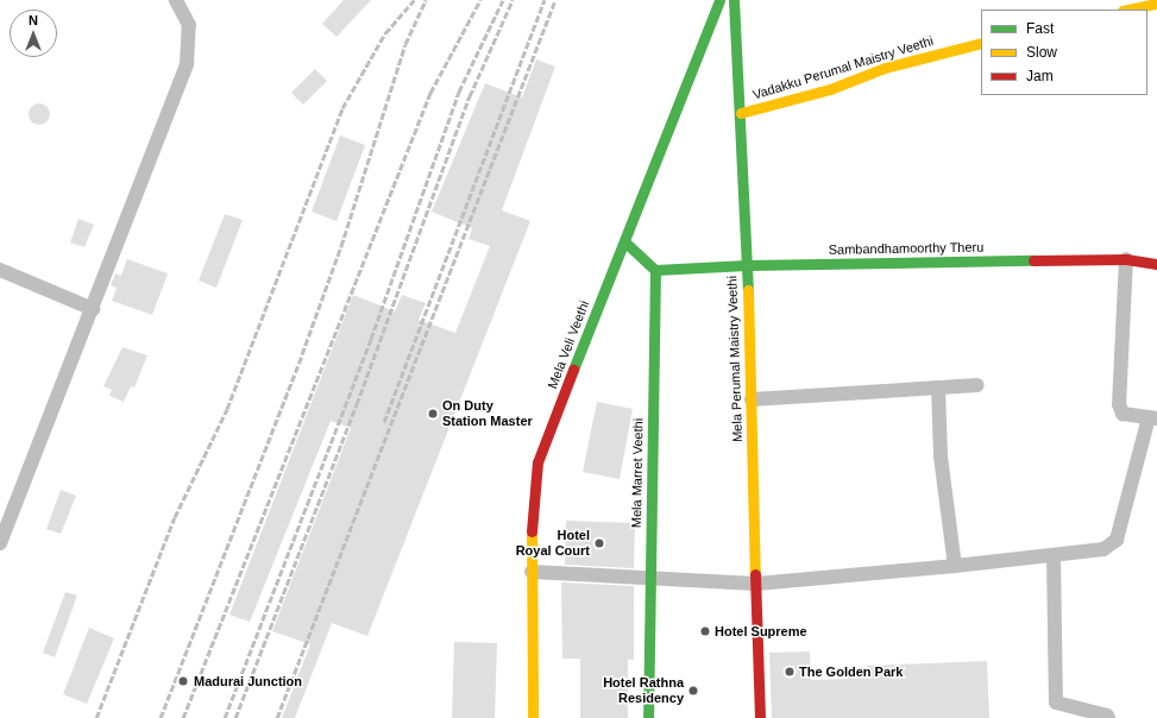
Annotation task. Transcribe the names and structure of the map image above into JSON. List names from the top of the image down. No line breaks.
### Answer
{"streets":{"street":["Vadakku Perumal Maistry Veethi","Sambandhamoorthy Theru","Mela Veli Veethi","Mela Perumal Maistry Veethi","Mela Marret Veethi"]},"crossings":[["Vadakku Perumal Maistry Veethi","Mela Perumal Maistry Veethi"],["Sambandhamoorthy Theru","Mela Perumal Maistry Veethi"],["Sambandhamoorthy Theru","Mela Marret Veethi"]],"places":["On Duty Station Master","Hotel Royal Court","Hotel Supreme","The Golden Park","Madurai Junction","Hotel Rathna Residency"],"legend":["Fast","Slow","Jam"],"north":"top"}
